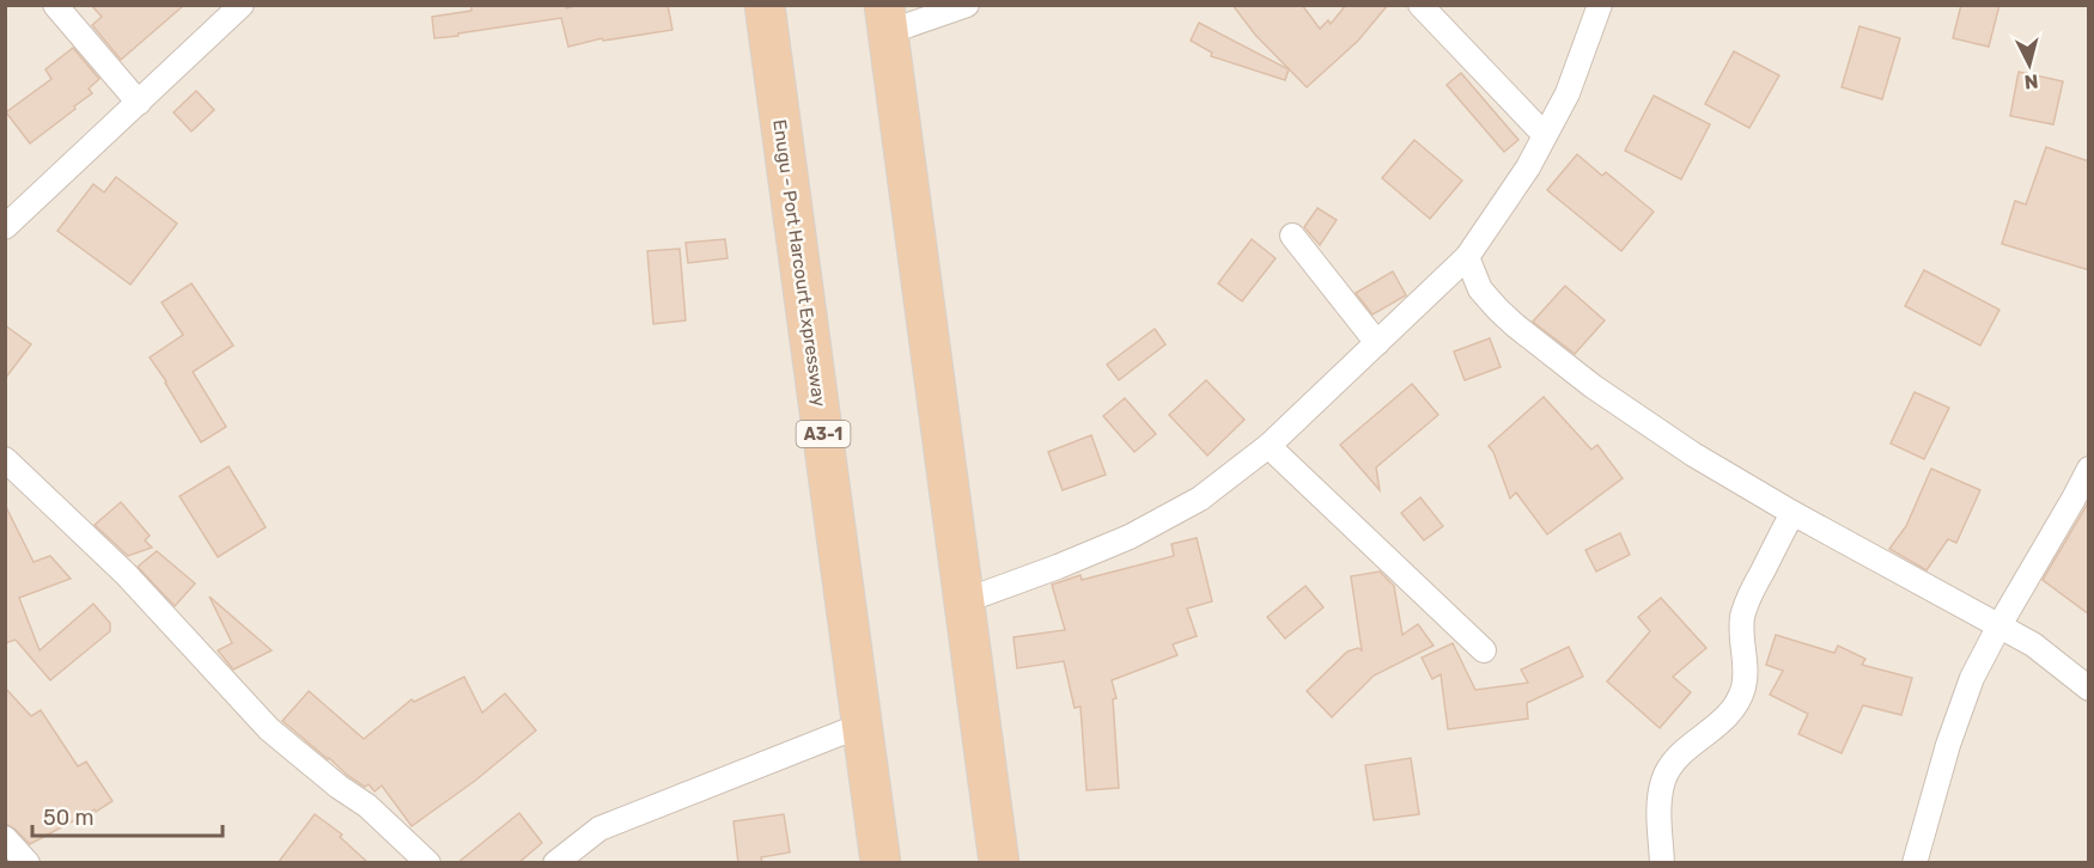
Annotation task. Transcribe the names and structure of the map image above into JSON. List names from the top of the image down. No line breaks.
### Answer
{"streets":{"highway":["Enugu - Port Harcourt Expressway","A3-1"]},"scale_bar":"50 m","north":"bottom"}
